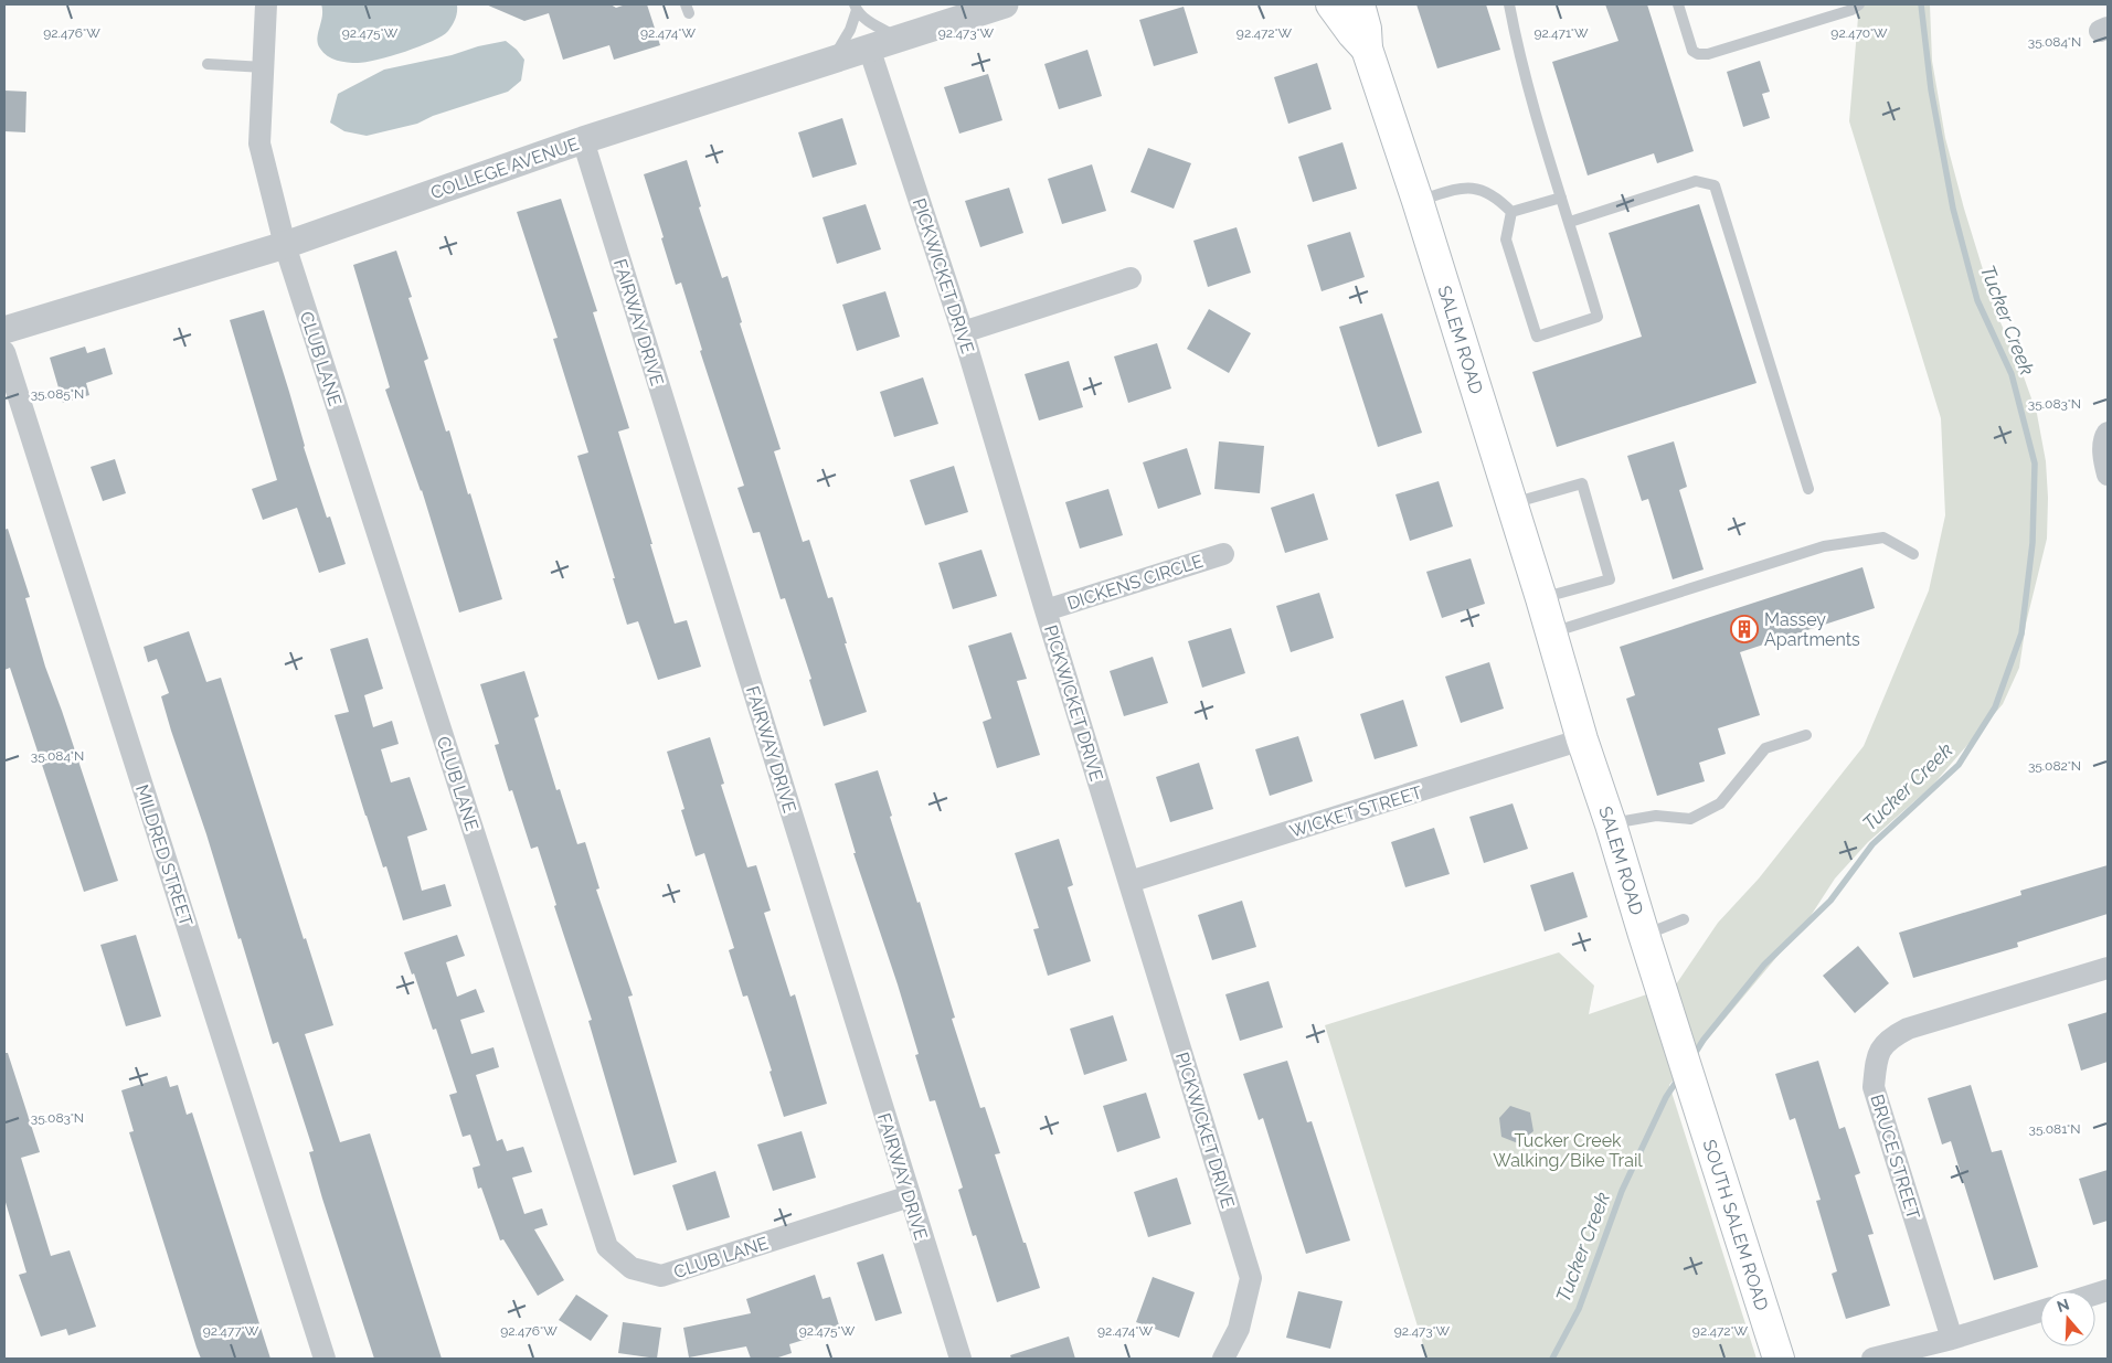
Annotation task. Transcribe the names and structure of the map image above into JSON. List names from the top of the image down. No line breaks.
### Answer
{"streets":{"main road":["SALEM ROAD","SOUTH SALEM ROAD"],"street":["COLLEGE AVENUE","PICKWICKET DRIVE","FAIRWAY DRIVE","CLUB LANE","DICKENS CIRCLE","WICKET STREET","MILDRED STREET","BRUCE STREET"]},"crossings":[["COLLEGE AVENUE","PICKWICKET DRIVE"],["COLLEGE AVENUE","FAIRWAY DRIVE"],["COLLEGE AVENUE","CLUB LANE"],["PICKWICKET DRIVE","DICKENS CIRCLE"],["PICKWICKET DRIVE","WICKET STREET"],["FAIRWAY DRIVE","CLUB LANE"],["SALEM ROAD","WICKET STREET"],["SALEM ROAD","SOUTH SALEM ROAD"]],"water":["Tucker Creek"],"parks":["Tucker Creek Walking/Bike Trail"],"places":{"building":["Massey Apartments"]},"north":"top","coordinates":["92.476°W","92.475°W","92.474°W","92.473°W","92.472°W","92.471°W","92.470°W","35.084°N","35.085°N","35.083°N","35.082°N","35.081°N","92.477°W"]}
